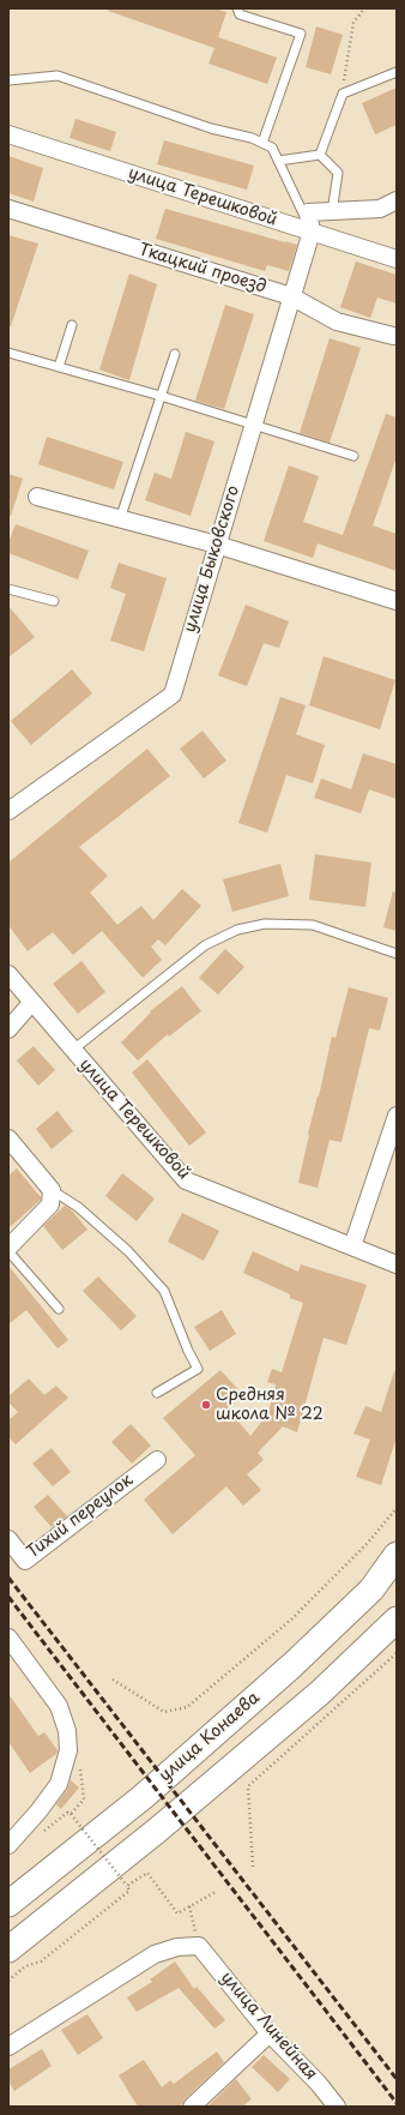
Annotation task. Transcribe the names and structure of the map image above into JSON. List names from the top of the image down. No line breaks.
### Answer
{"streets":{"main road":["улица Конаева"],"street":["улица Терешковой","Ткацкий проезд","улица Быковского","Тихий переулок","улица Линейная"]},"crossings":[["улица Терешковой","улица Быковского"],["Ткацкий проезд","улица Быковского"]],"places":["Средняя школа № 22"]}
